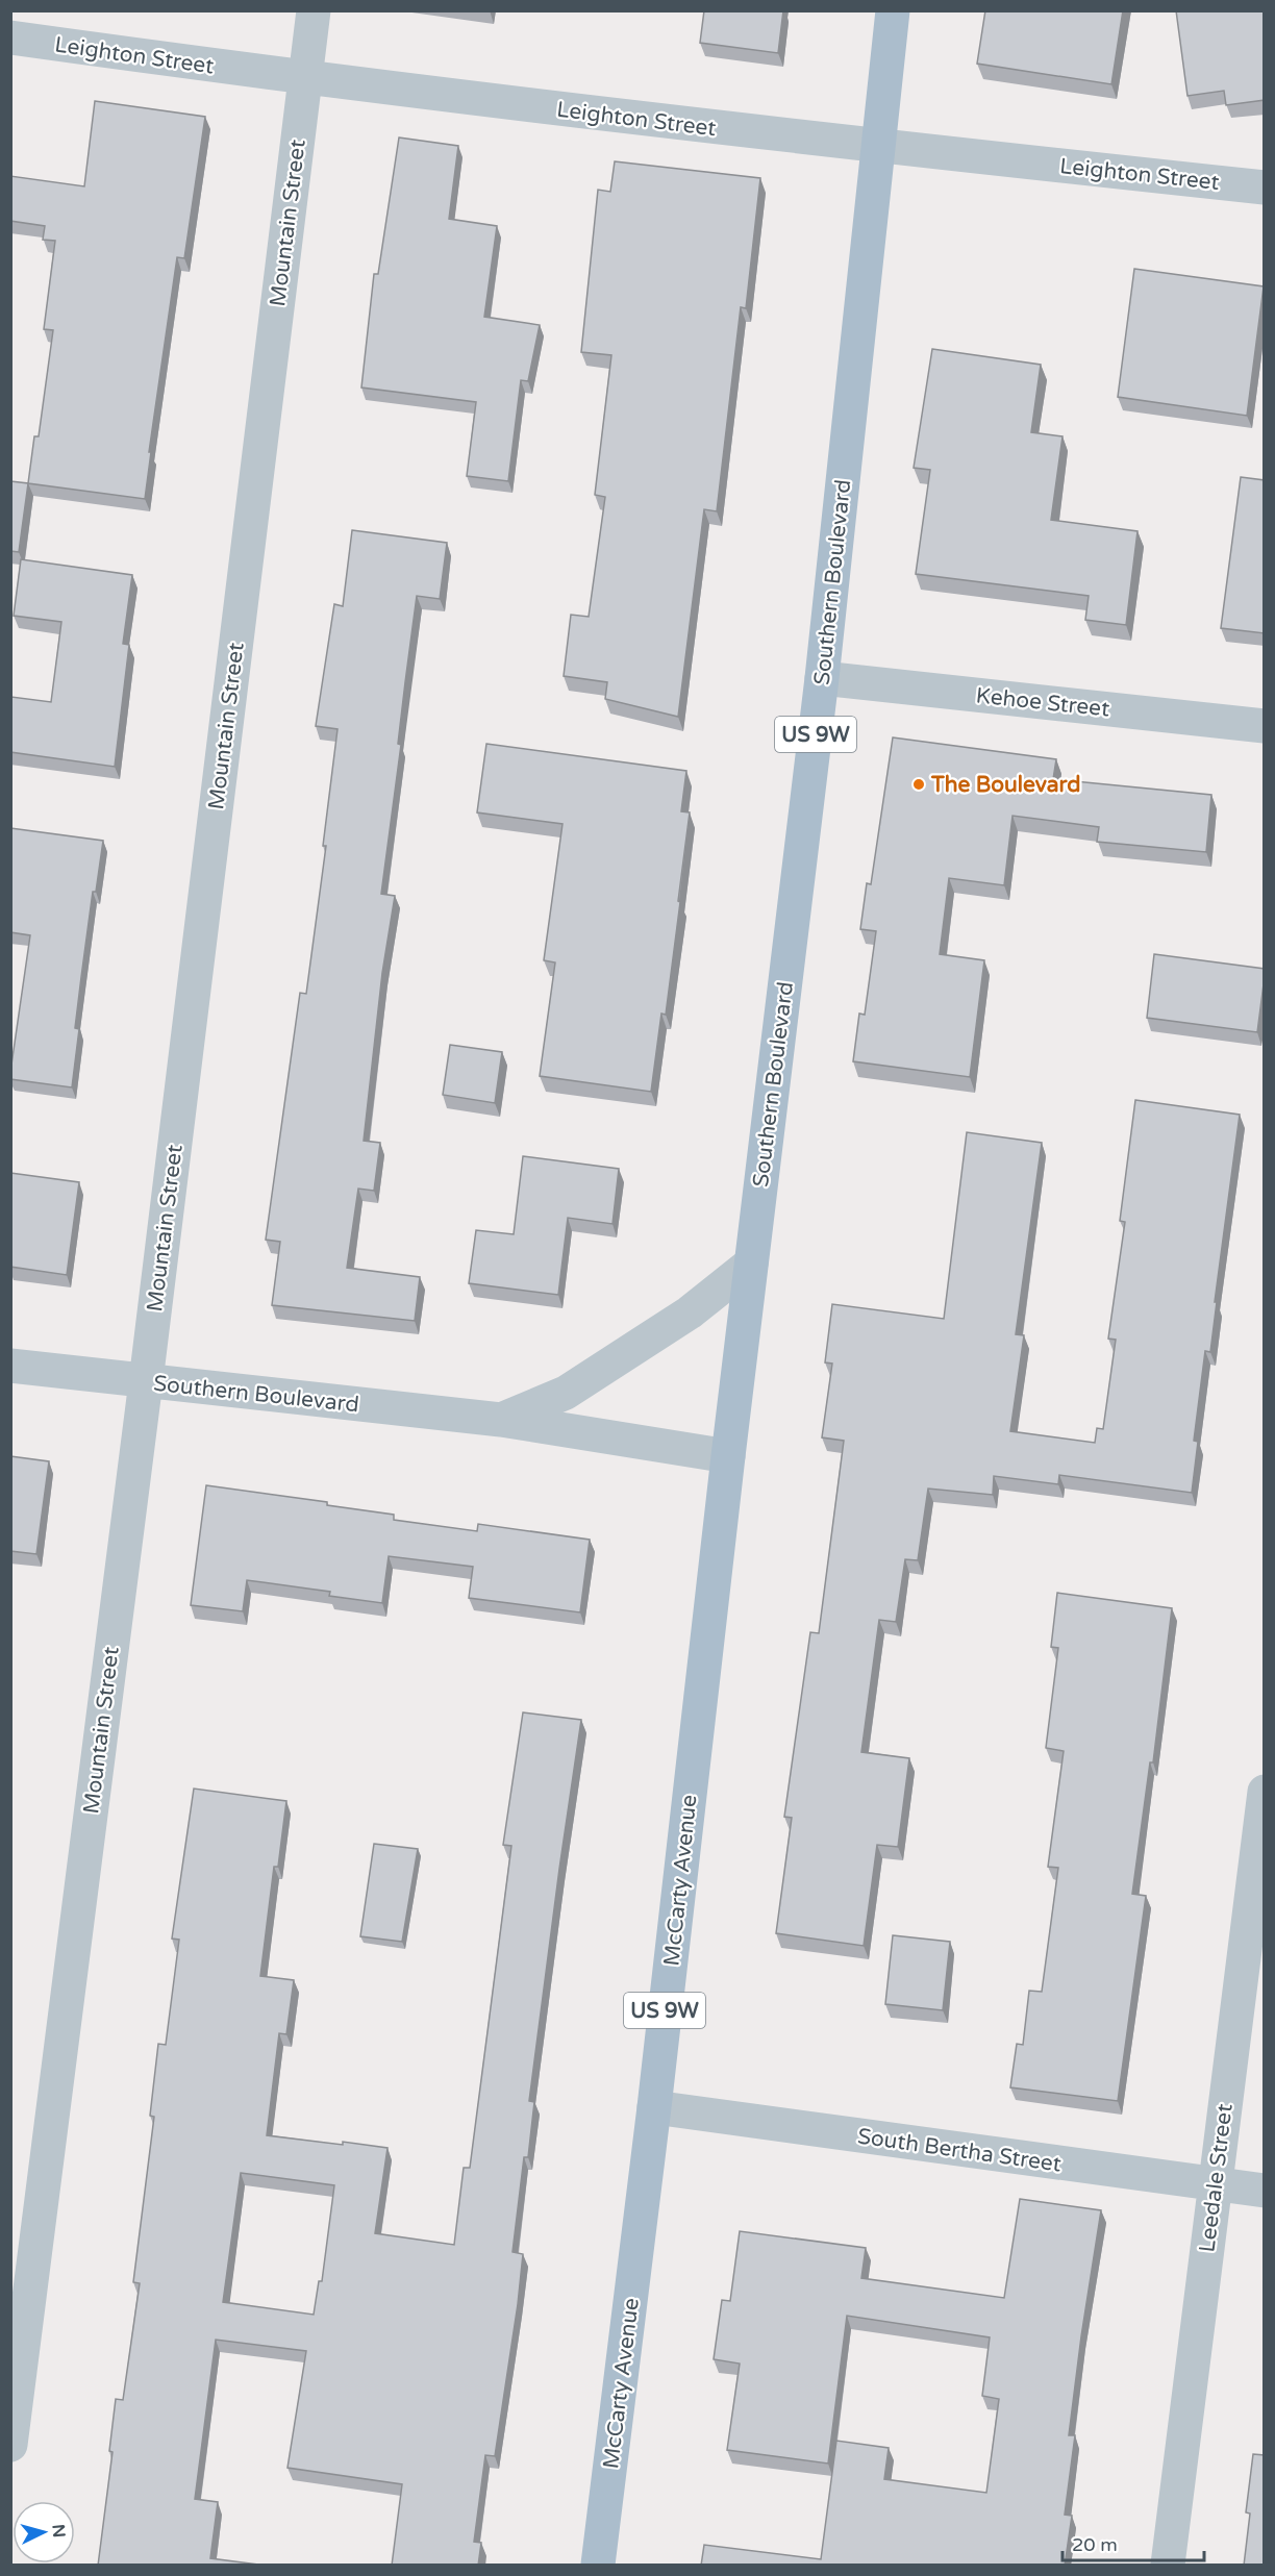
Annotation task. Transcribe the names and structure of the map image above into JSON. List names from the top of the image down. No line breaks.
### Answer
{"streets":{"main road":["Southern Boulevard","US 9W","McCarty Avenue"],"street":["Leighton Street","Mountain Street","Kehoe Street","South Bertha Street","Leedale Street"]},"crossings":[["Leighton Street","Mountain Street"],["Leighton Street","Southern Boulevard"],["Mountain Street","Southern Boulevard"],["Southern Boulevard","Kehoe Street"],["Southern Boulevard","McCarty Avenue"],["McCarty Avenue","South Bertha Street"],["South Bertha Street","Leedale Street"]],"places":["The Boulevard"],"scale_bar":"20 m","north":"right"}
